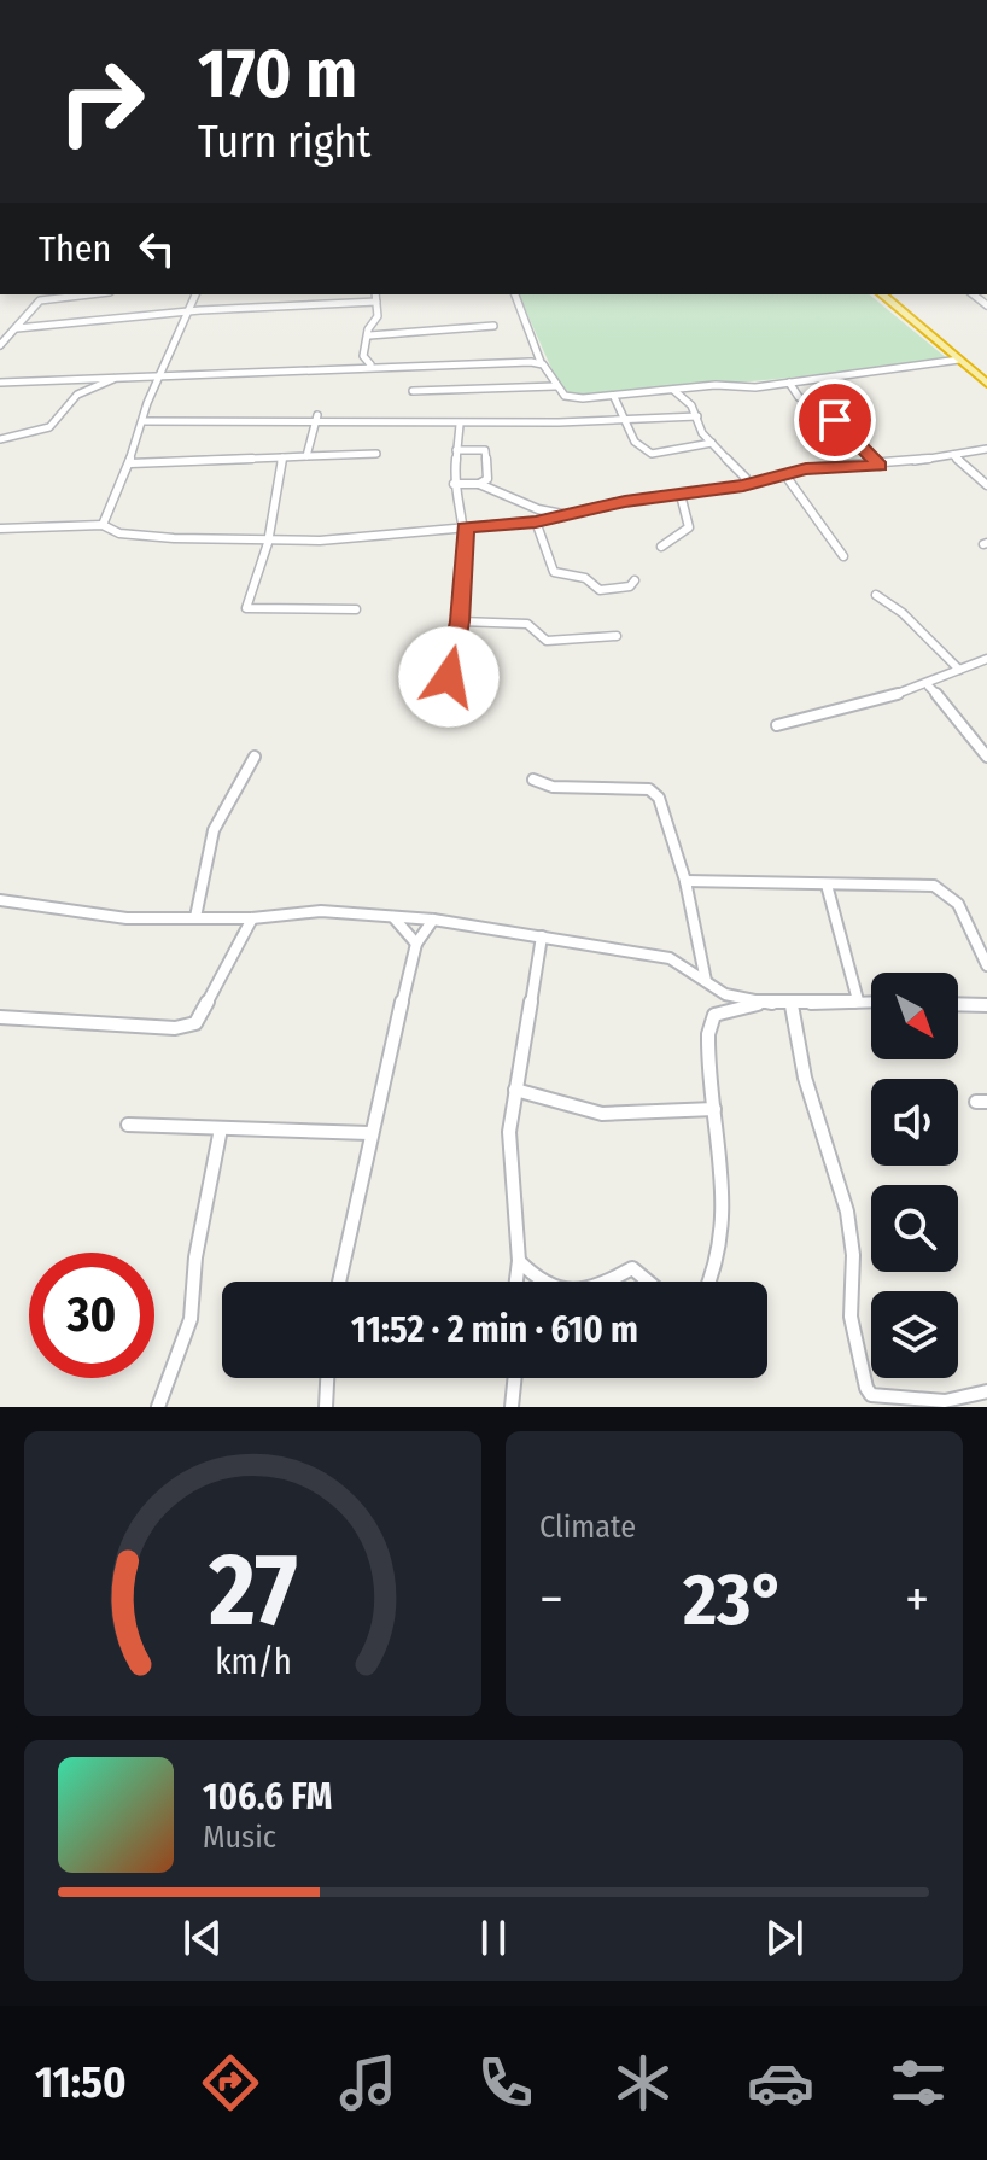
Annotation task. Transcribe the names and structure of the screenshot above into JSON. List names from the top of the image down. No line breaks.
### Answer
{"north":"bottom right","page":{"turn":["170 m","Turn right"],"then":"Then","limit":"30","trip":"11:52 · 2 min · 610 m","tile":"Climate","heat":["−","23°","+"],"song":["106.6 FM","Music"],"tabs":"11:50","gauge":["27","km/h"]}}
